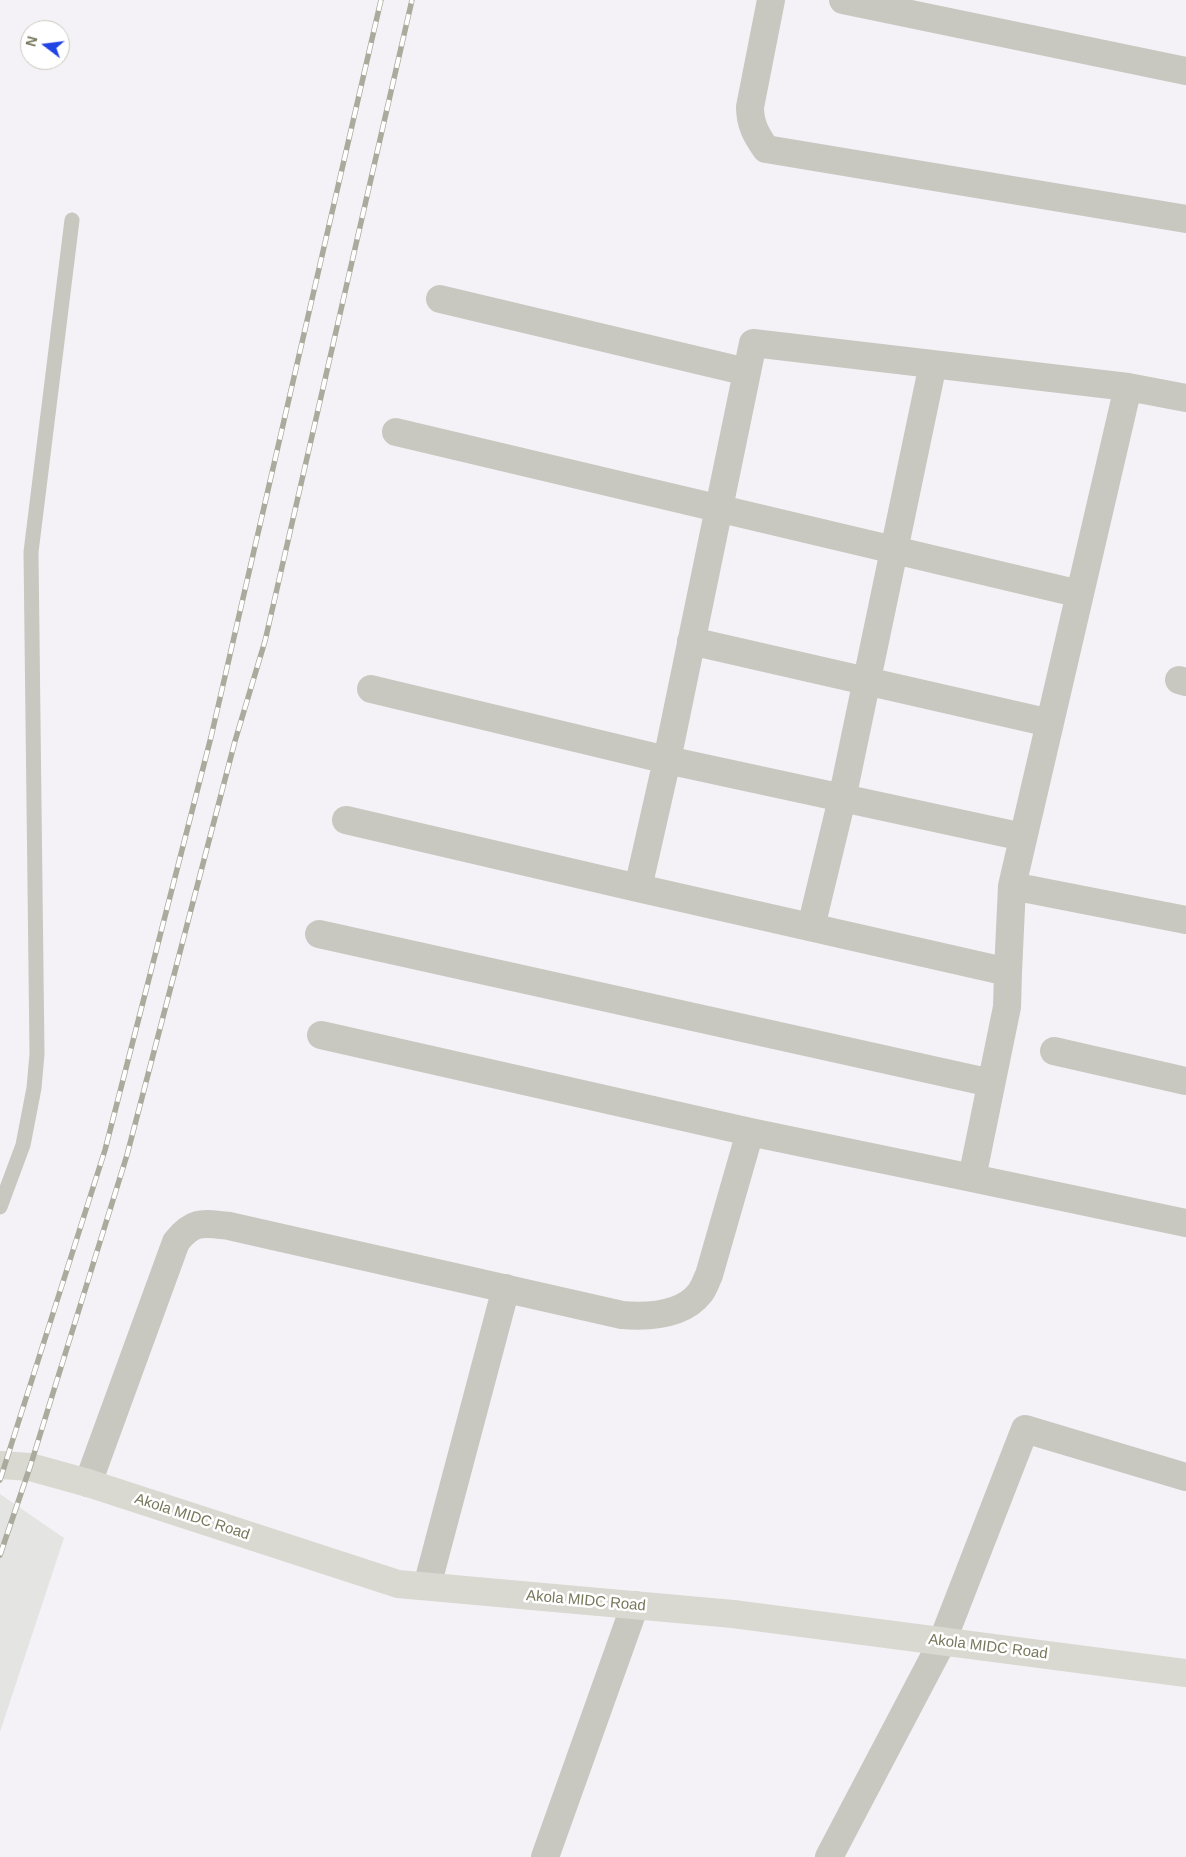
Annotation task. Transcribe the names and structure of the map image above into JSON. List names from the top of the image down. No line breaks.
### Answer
{"streets":{"street":["Akola MIDC Road"]},"north":"left"}
